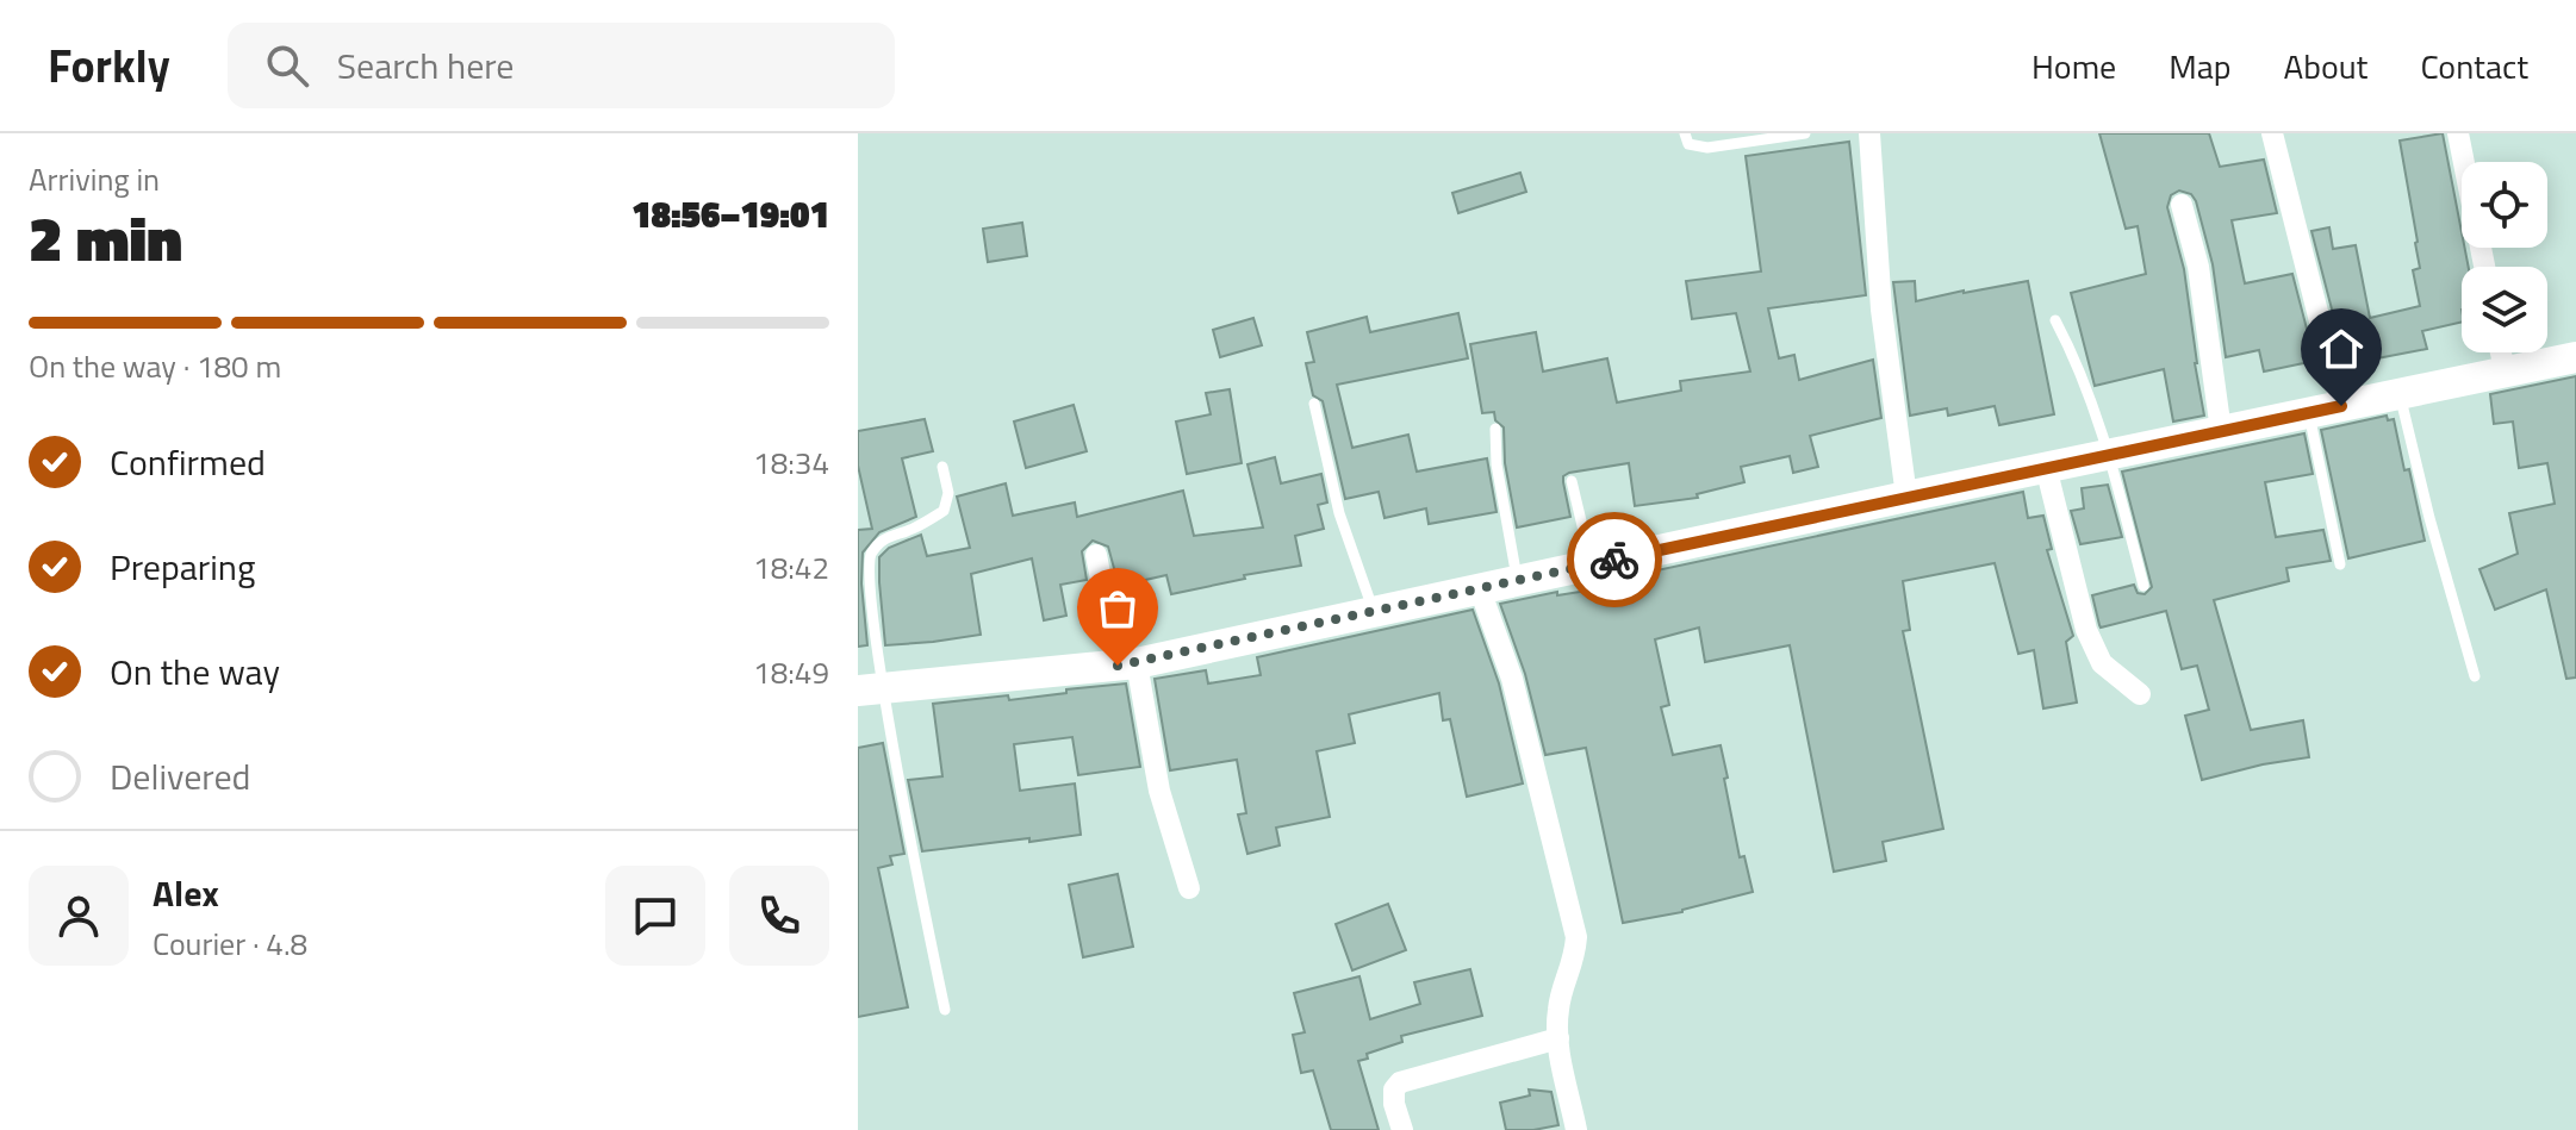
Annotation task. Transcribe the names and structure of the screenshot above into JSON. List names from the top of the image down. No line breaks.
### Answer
{"page":{"header":"Forkly","search":"Search here","nav":["Home","Map","About","Contact"],"heading":["2 min","Arriving in","18:56–19:01"],"panel":["Alex","Courier · 4.8"],"bar":"On the way · 180 m","list":[["Confirmed","18:34"],["Preparing","18:42"],["On the way","18:49"],"Delivered"]}}
